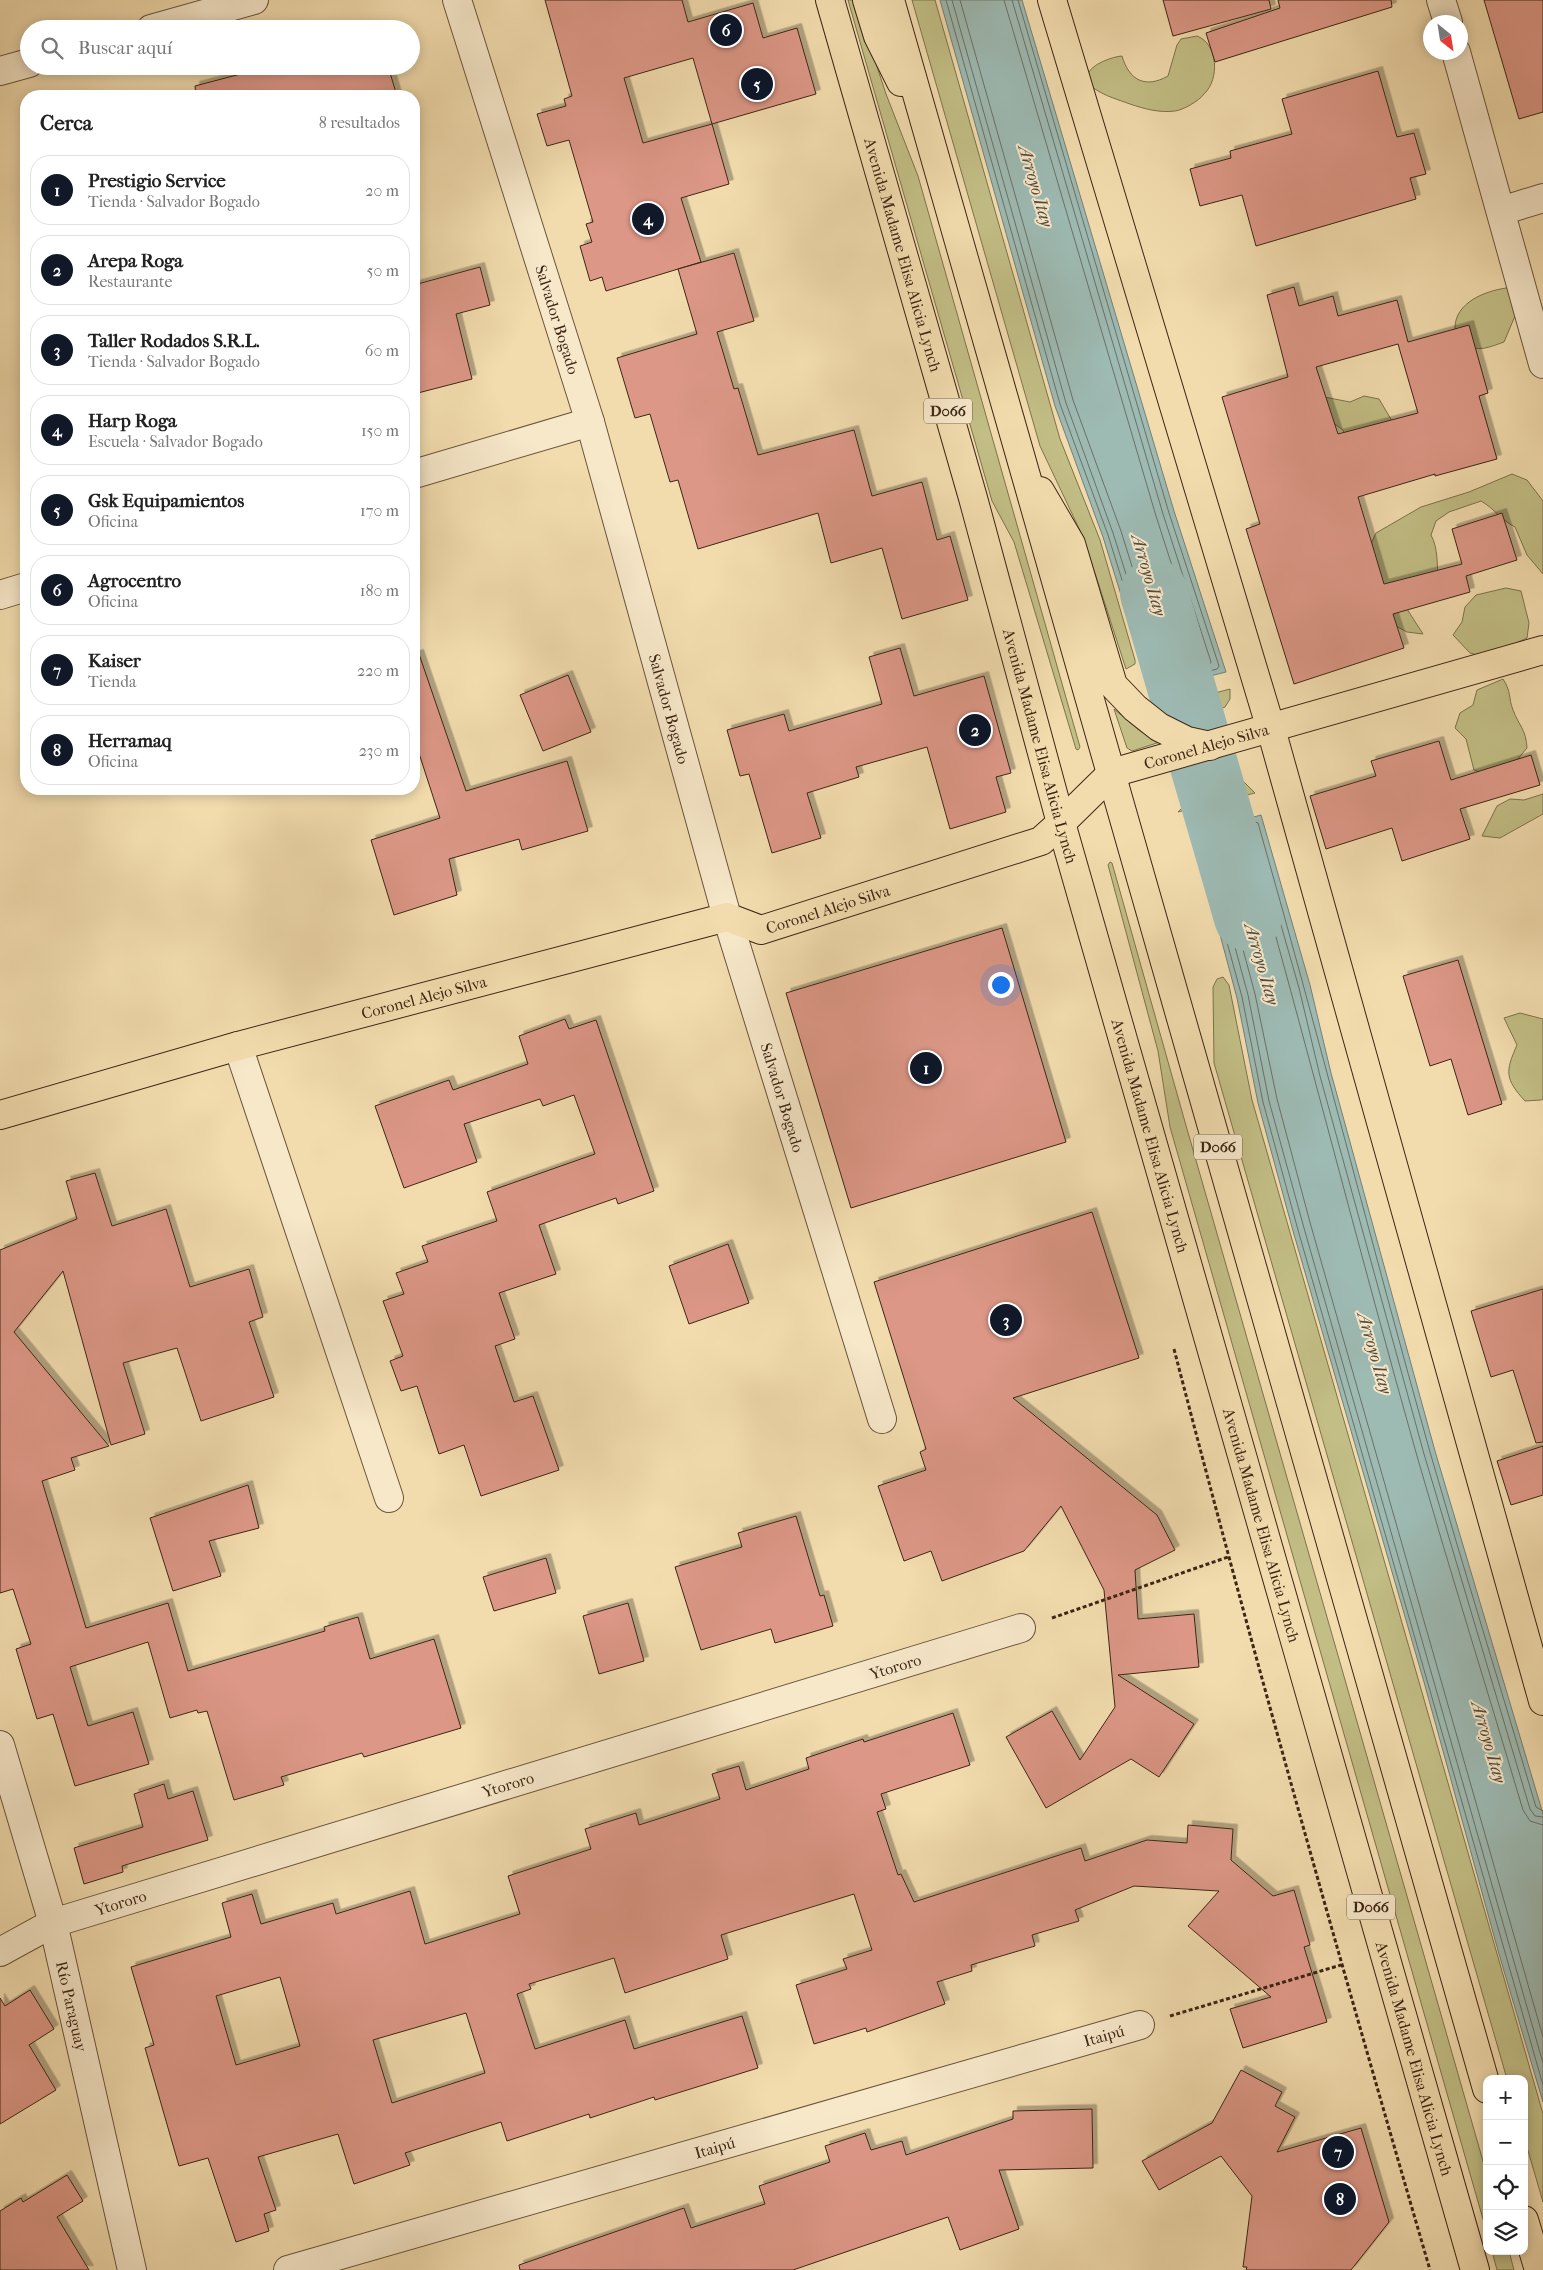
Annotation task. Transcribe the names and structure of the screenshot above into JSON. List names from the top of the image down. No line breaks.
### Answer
{"streets":{"main road":["Avenida Madame Elisa Alicia Lynch","D066","Coronel Alejo Silva"],"street":["Salvador Bogado","Ytororo","Río Paraguay","Itaipú"]},"crossings":[["Avenida Madame Elisa Alicia Lynch","Coronel Alejo Silva"],["Salvador Bogado","Coronel Alejo Silva"],["D066","Coronel Alejo Silva"],["Ytororo","Río Paraguay"]],"water":["Arroyo Itay"],"north":"bottom right","page":{"pins":["6","5","4","2","1","3","7","8"],"search":"Buscar aquí","heading":["Cerca","8 resultados"],"list":[{"mark":"1","name":"Prestigio Service","note":"Tienda · Salvador Bogado","value":"20 m"},{"mark":"2","name":"Arepa Roga","note":"Restaurante","value":"50 m"},{"mark":"3","name":"Taller Rodados S.R.L.","note":"Tienda · Salvador Bogado","value":"60 m"},{"mark":"4","name":"Harp Roga","note":"Escuela · Salvador Bogado","value":"150 m"},{"mark":"5","name":"Gsk Equipamientos","note":"Oficina","value":"170 m"},{"mark":"6","name":"Agrocentro","note":"Oficina","value":"180 m"},{"mark":"7","name":"Kaiser","note":"Tienda","value":"220 m"},{"mark":"8","name":"Herramaq","note":"Oficina","value":"230 m"}],"map_buttons":["+","−"]}}
